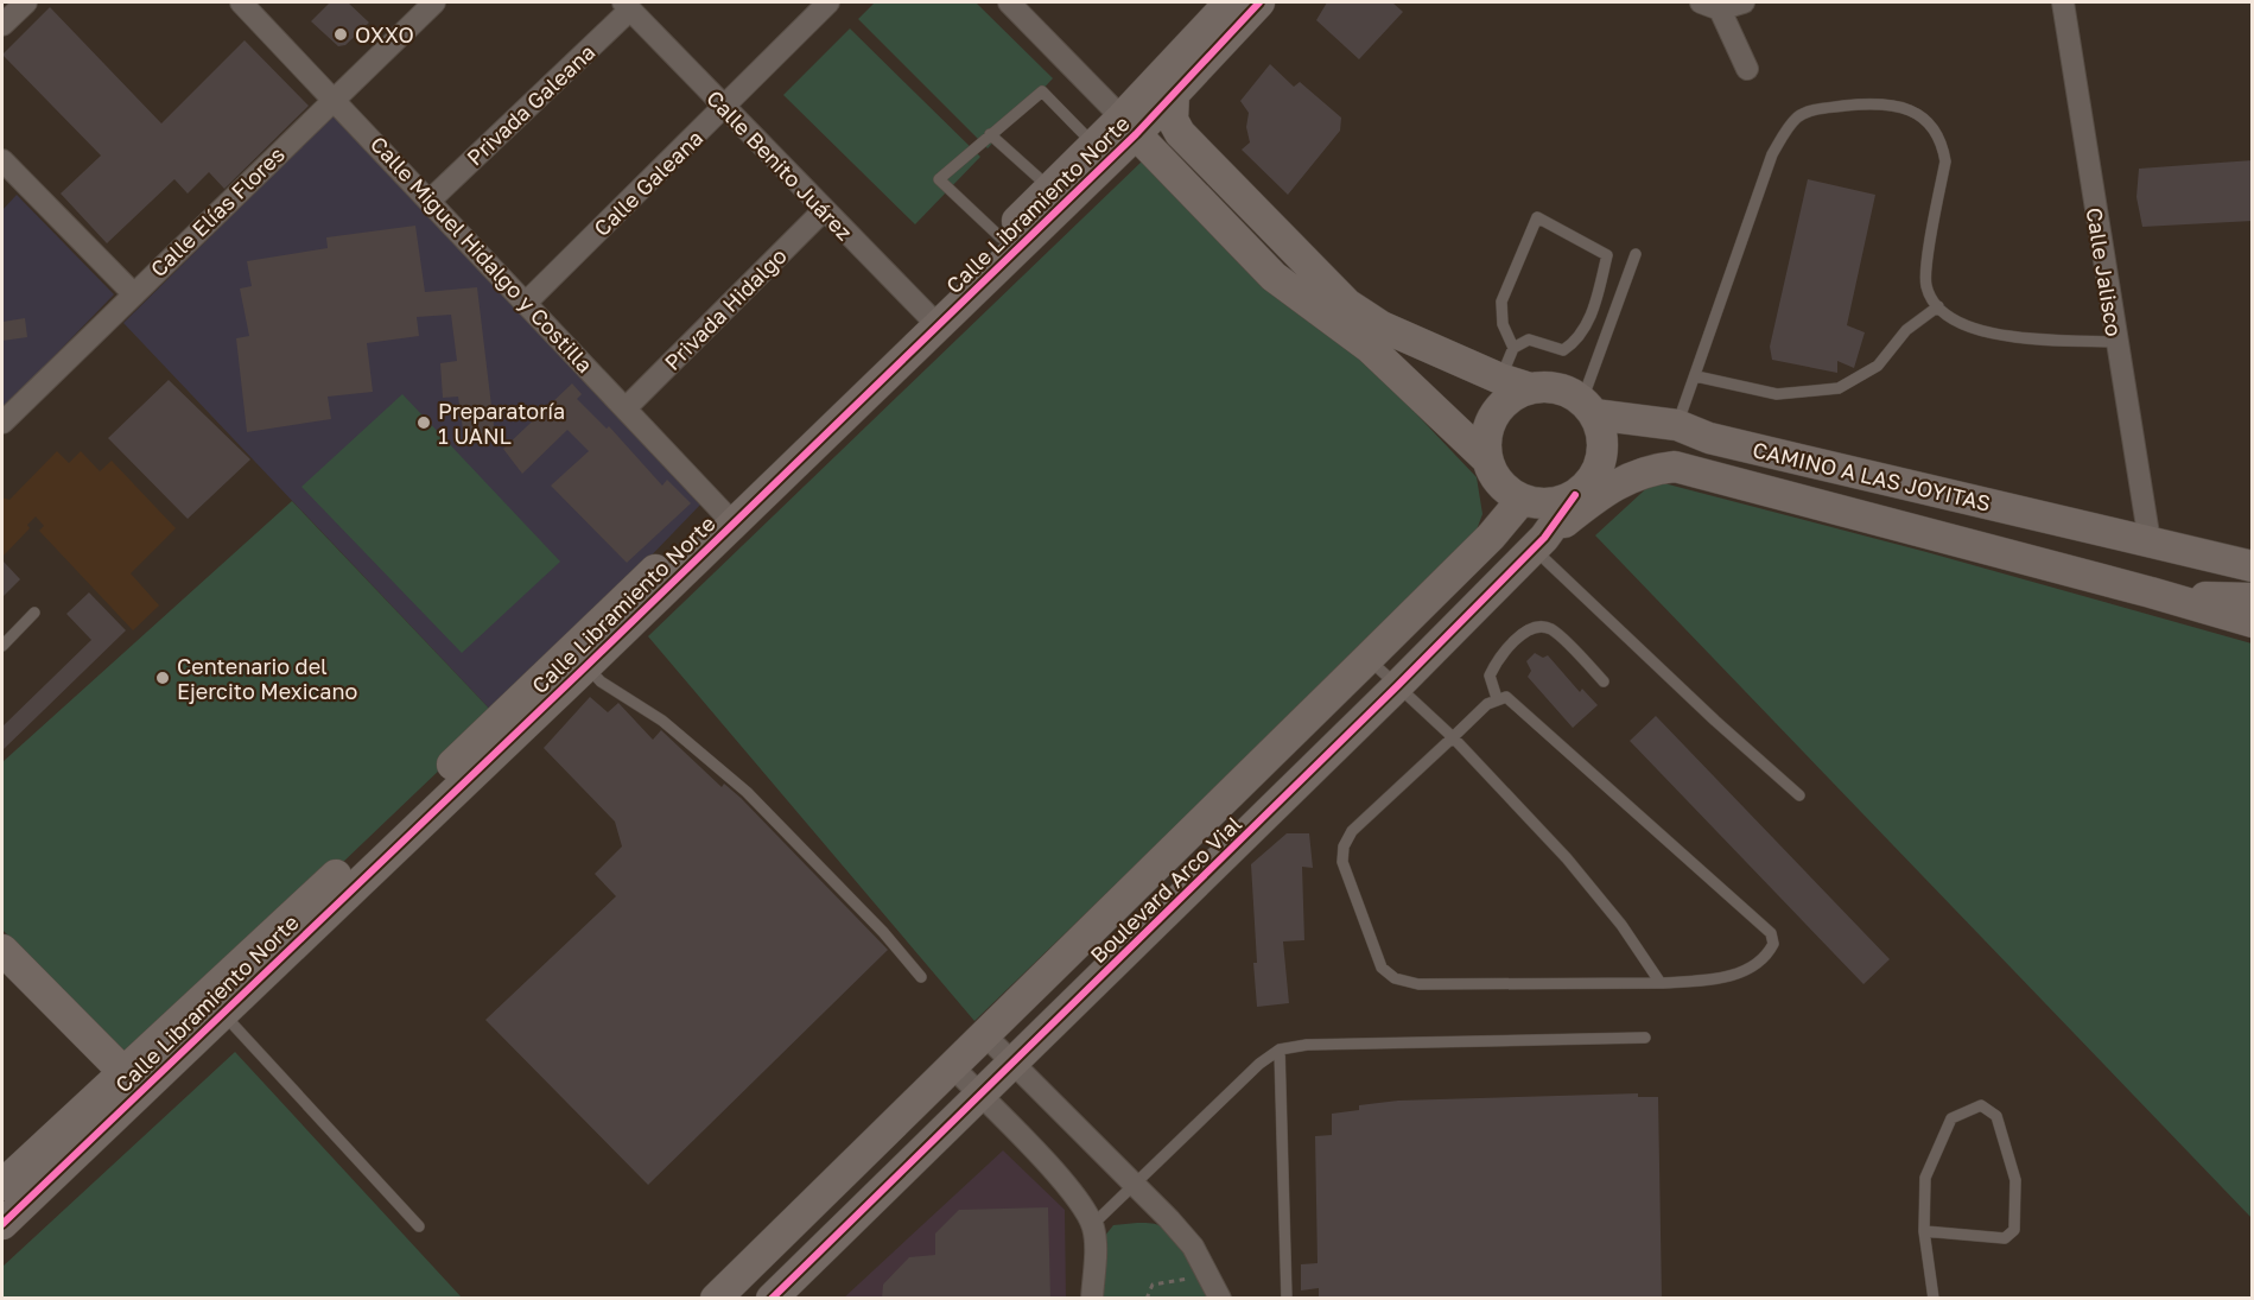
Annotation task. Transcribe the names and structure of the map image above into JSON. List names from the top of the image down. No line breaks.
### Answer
{"streets":{"street":["Privada Galeana","Calle Benito Juárez","Calle Galeana","Calle Libramiento Norte","Calle Elías Flores","Calle Miguel Hidalgo y Costilla","Calle Jalisco","Privada Hidalgo","CAMINO A LAS JOYITAS","Boulevard Arco Vial"]},"crossings":[["Privada Galeana","Calle Benito Juárez"],["Privada Galeana","Calle Miguel Hidalgo y Costilla"],["Calle Benito Juárez","Calle Galeana"],["Calle Benito Juárez","Calle Libramiento Norte"],["Calle Benito Juárez","Privada Hidalgo"],["Calle Galeana","Calle Miguel Hidalgo y Costilla"],["Calle Libramiento Norte","Calle Miguel Hidalgo y Costilla"],["Calle Elías Flores","Calle Miguel Hidalgo y Costilla"],["Calle Miguel Hidalgo y Costilla","Privada Hidalgo"],["Calle Jalisco","CAMINO A LAS JOYITAS"],["CAMINO A LAS JOYITAS","Boulevard Arco Vial"]],"places":["OXXO","Preparatoría 1 UANL","Centenario del Ejercito Mexicano"]}
